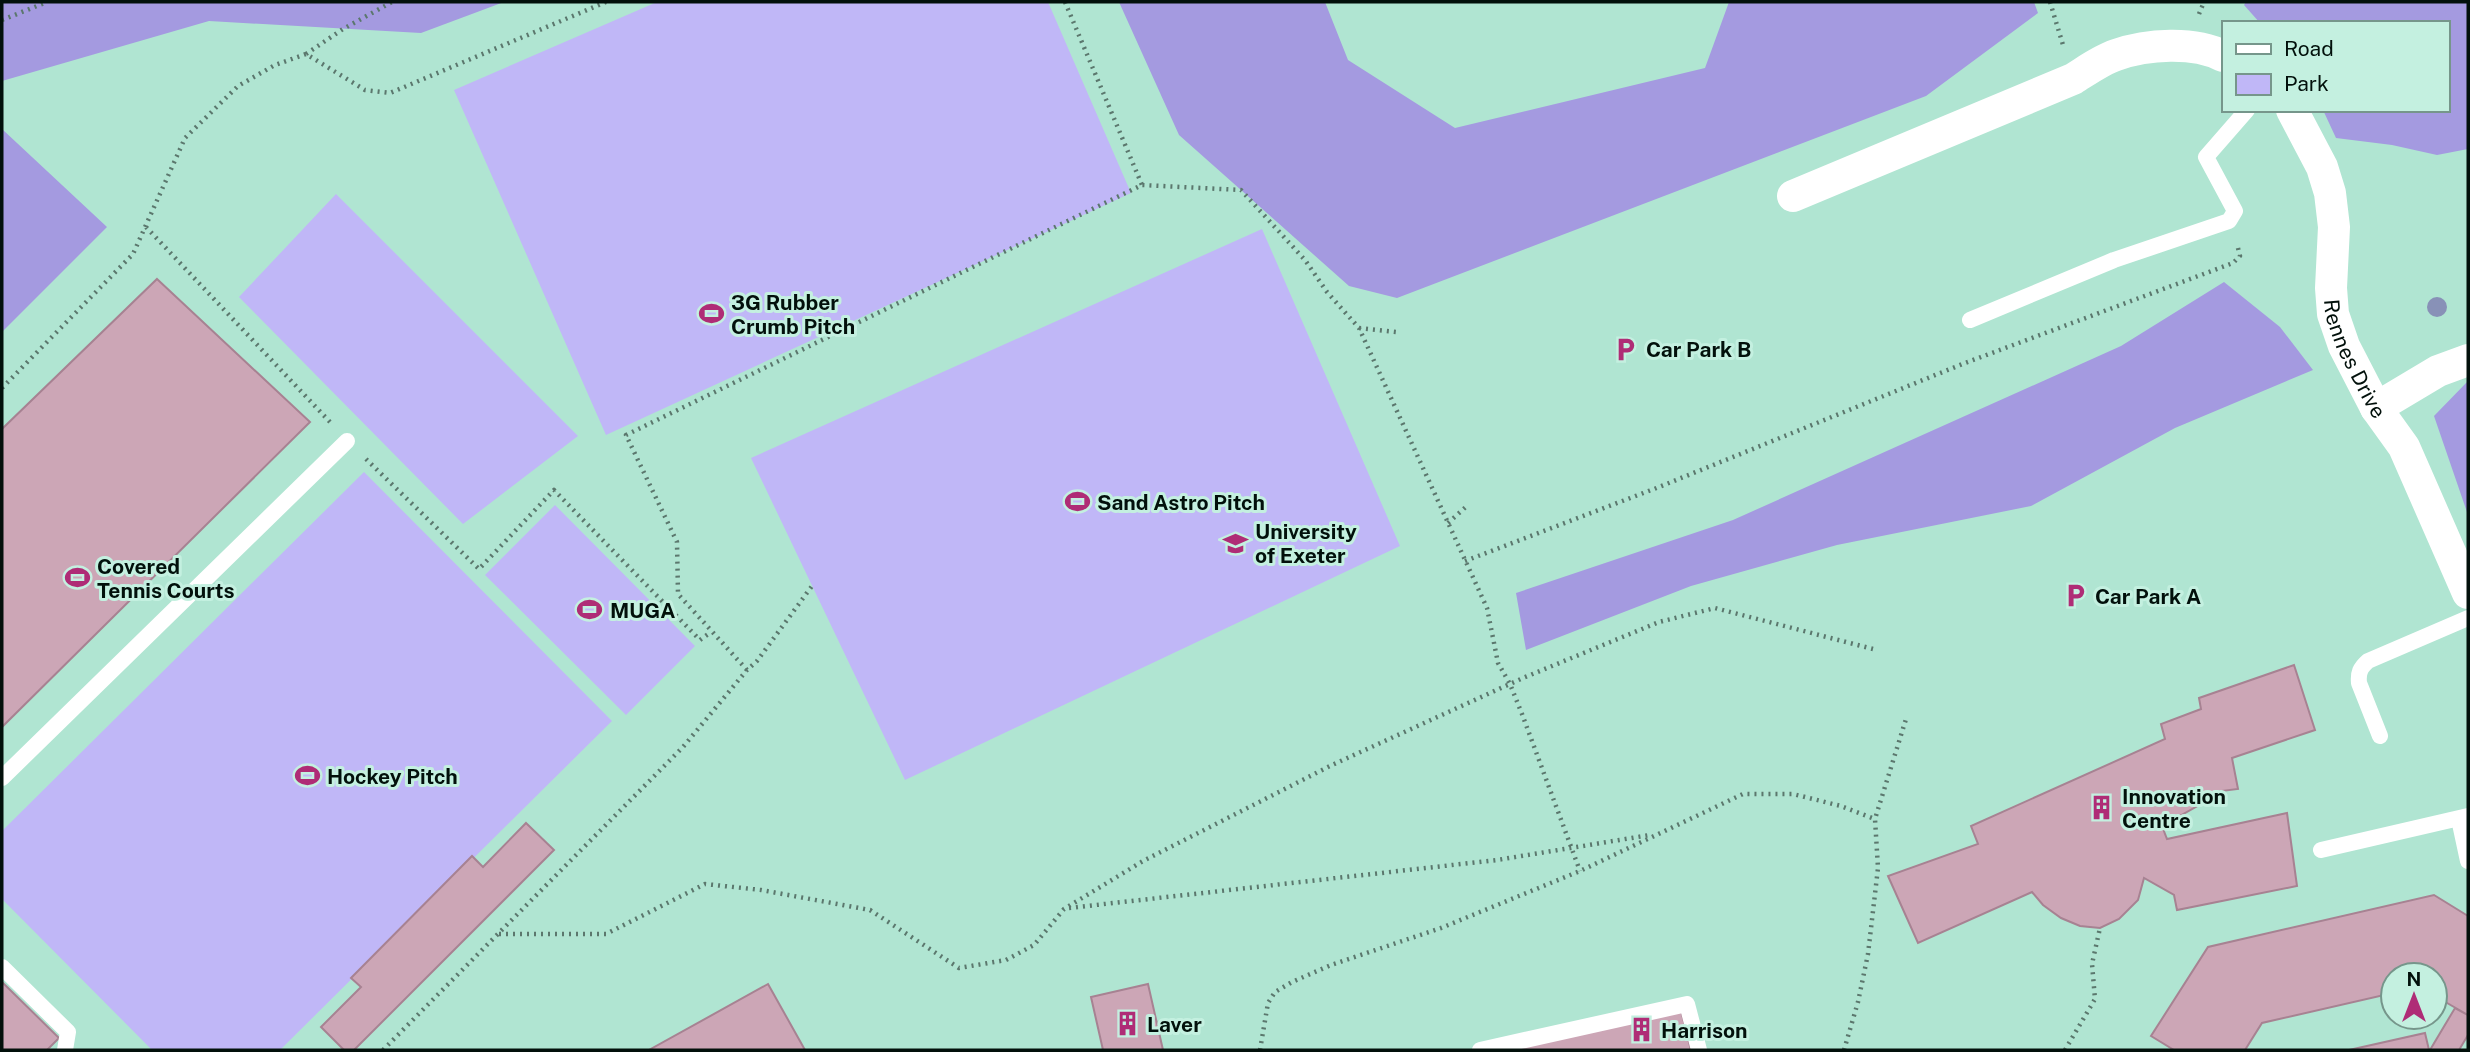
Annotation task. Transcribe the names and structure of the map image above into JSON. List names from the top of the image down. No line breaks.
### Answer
{"streets":{"street":["Rennes Drive"]},"places":{"sports":["3G Rubber Crumb Pitch","Sand Astro Pitch","Covered Tennis Courts","MUGA","Hockey Pitch"],"parking":["Car Park B","Car Park A"],"school or university":["University of Exeter"],"building":["Innovation Centre","Laver","Harrison"]},"legend":["Road","Park"],"north":"top"}
